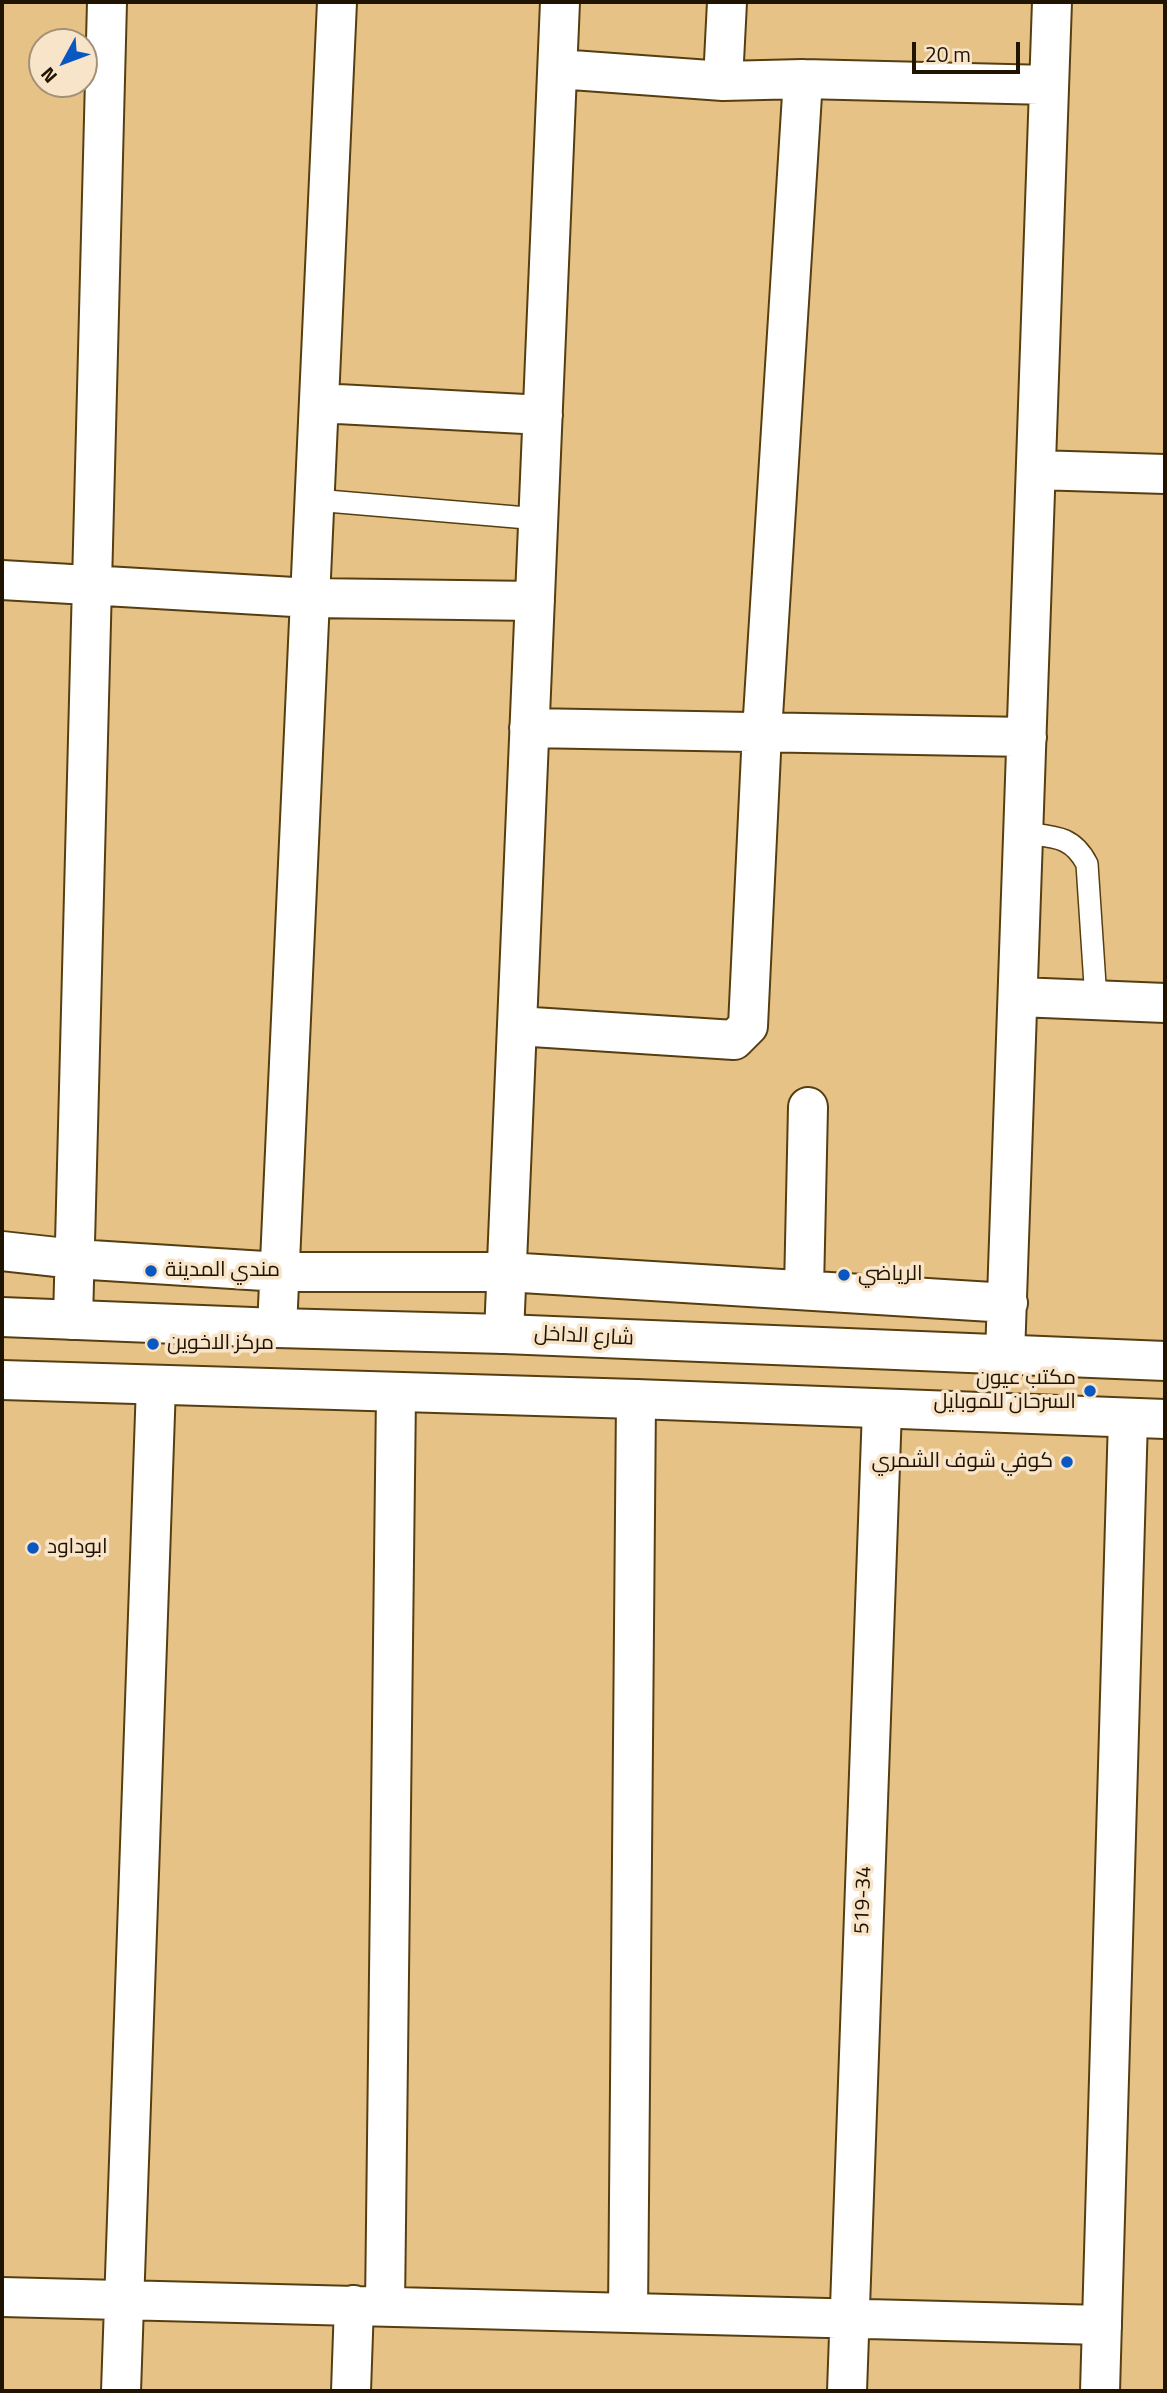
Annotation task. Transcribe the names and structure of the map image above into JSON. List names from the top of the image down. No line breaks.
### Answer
{"streets":{"street":["شارع الداخل","519-34"]},"places":["مندي المدينة","الرياضي","مركز الاخوين","مكتب عيون السرحان للموبايل","كوفي شوف الشمري","ابوداود"],"scale_bar":"20 m","north":"bottom left"}
